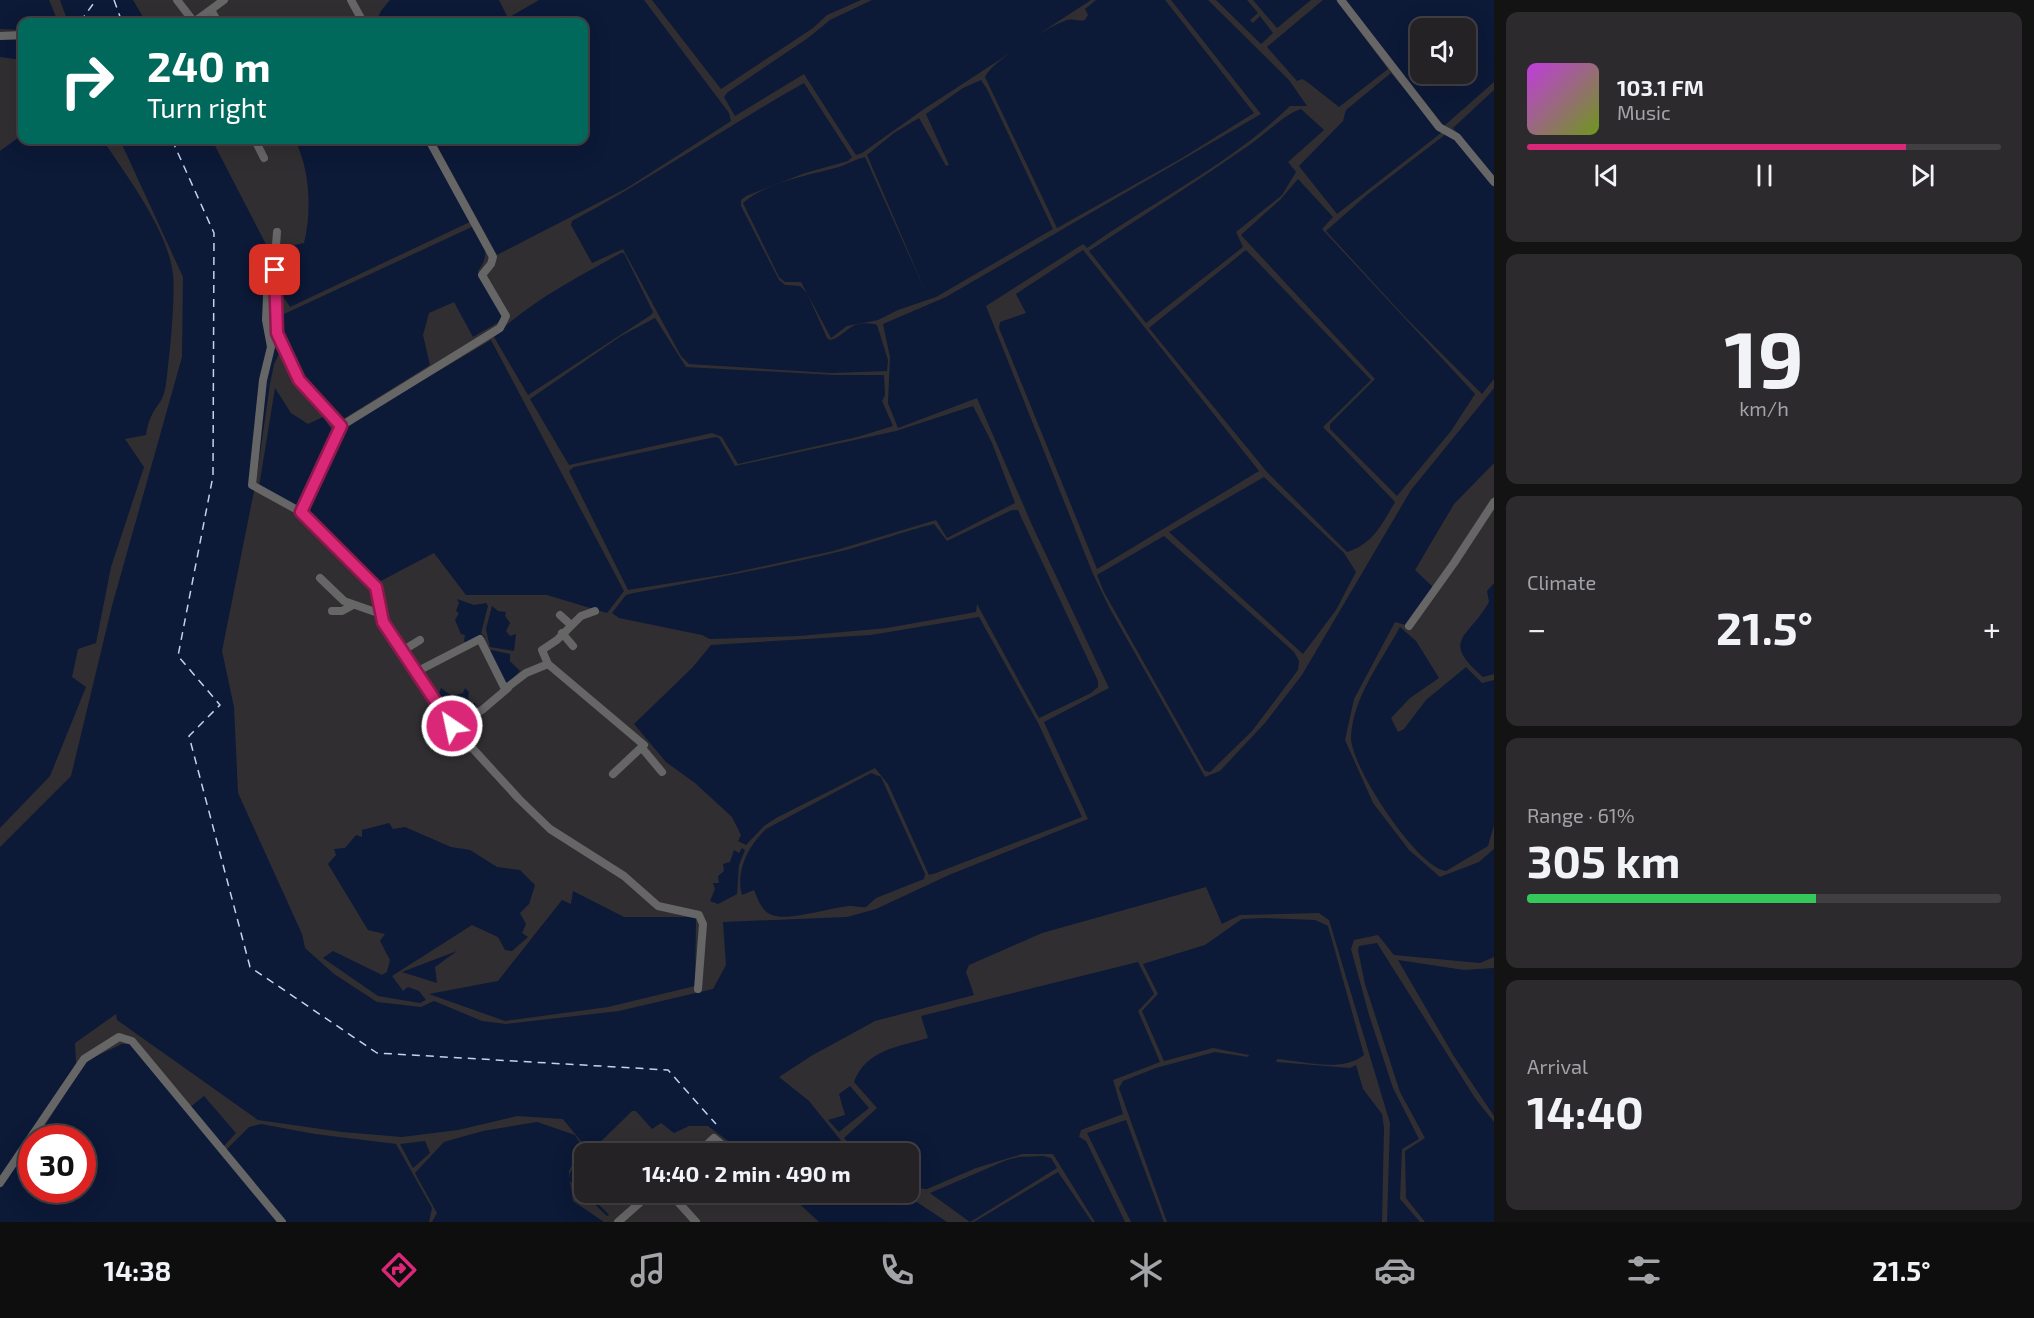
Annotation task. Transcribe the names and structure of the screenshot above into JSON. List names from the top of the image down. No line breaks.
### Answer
{"page":{"turn":["240 m","Turn right"],"song":["103.1 FM","Music"],"tile":[["19","km/h"],"Climate",["Range · 61%","305 km"],["Arrival","14:40"]],"heat":["−","21.5°","+"],"limit":"30","trip":"14:40 · 2 min · 490 m","tabs":["14:38","21.5°"]}}
